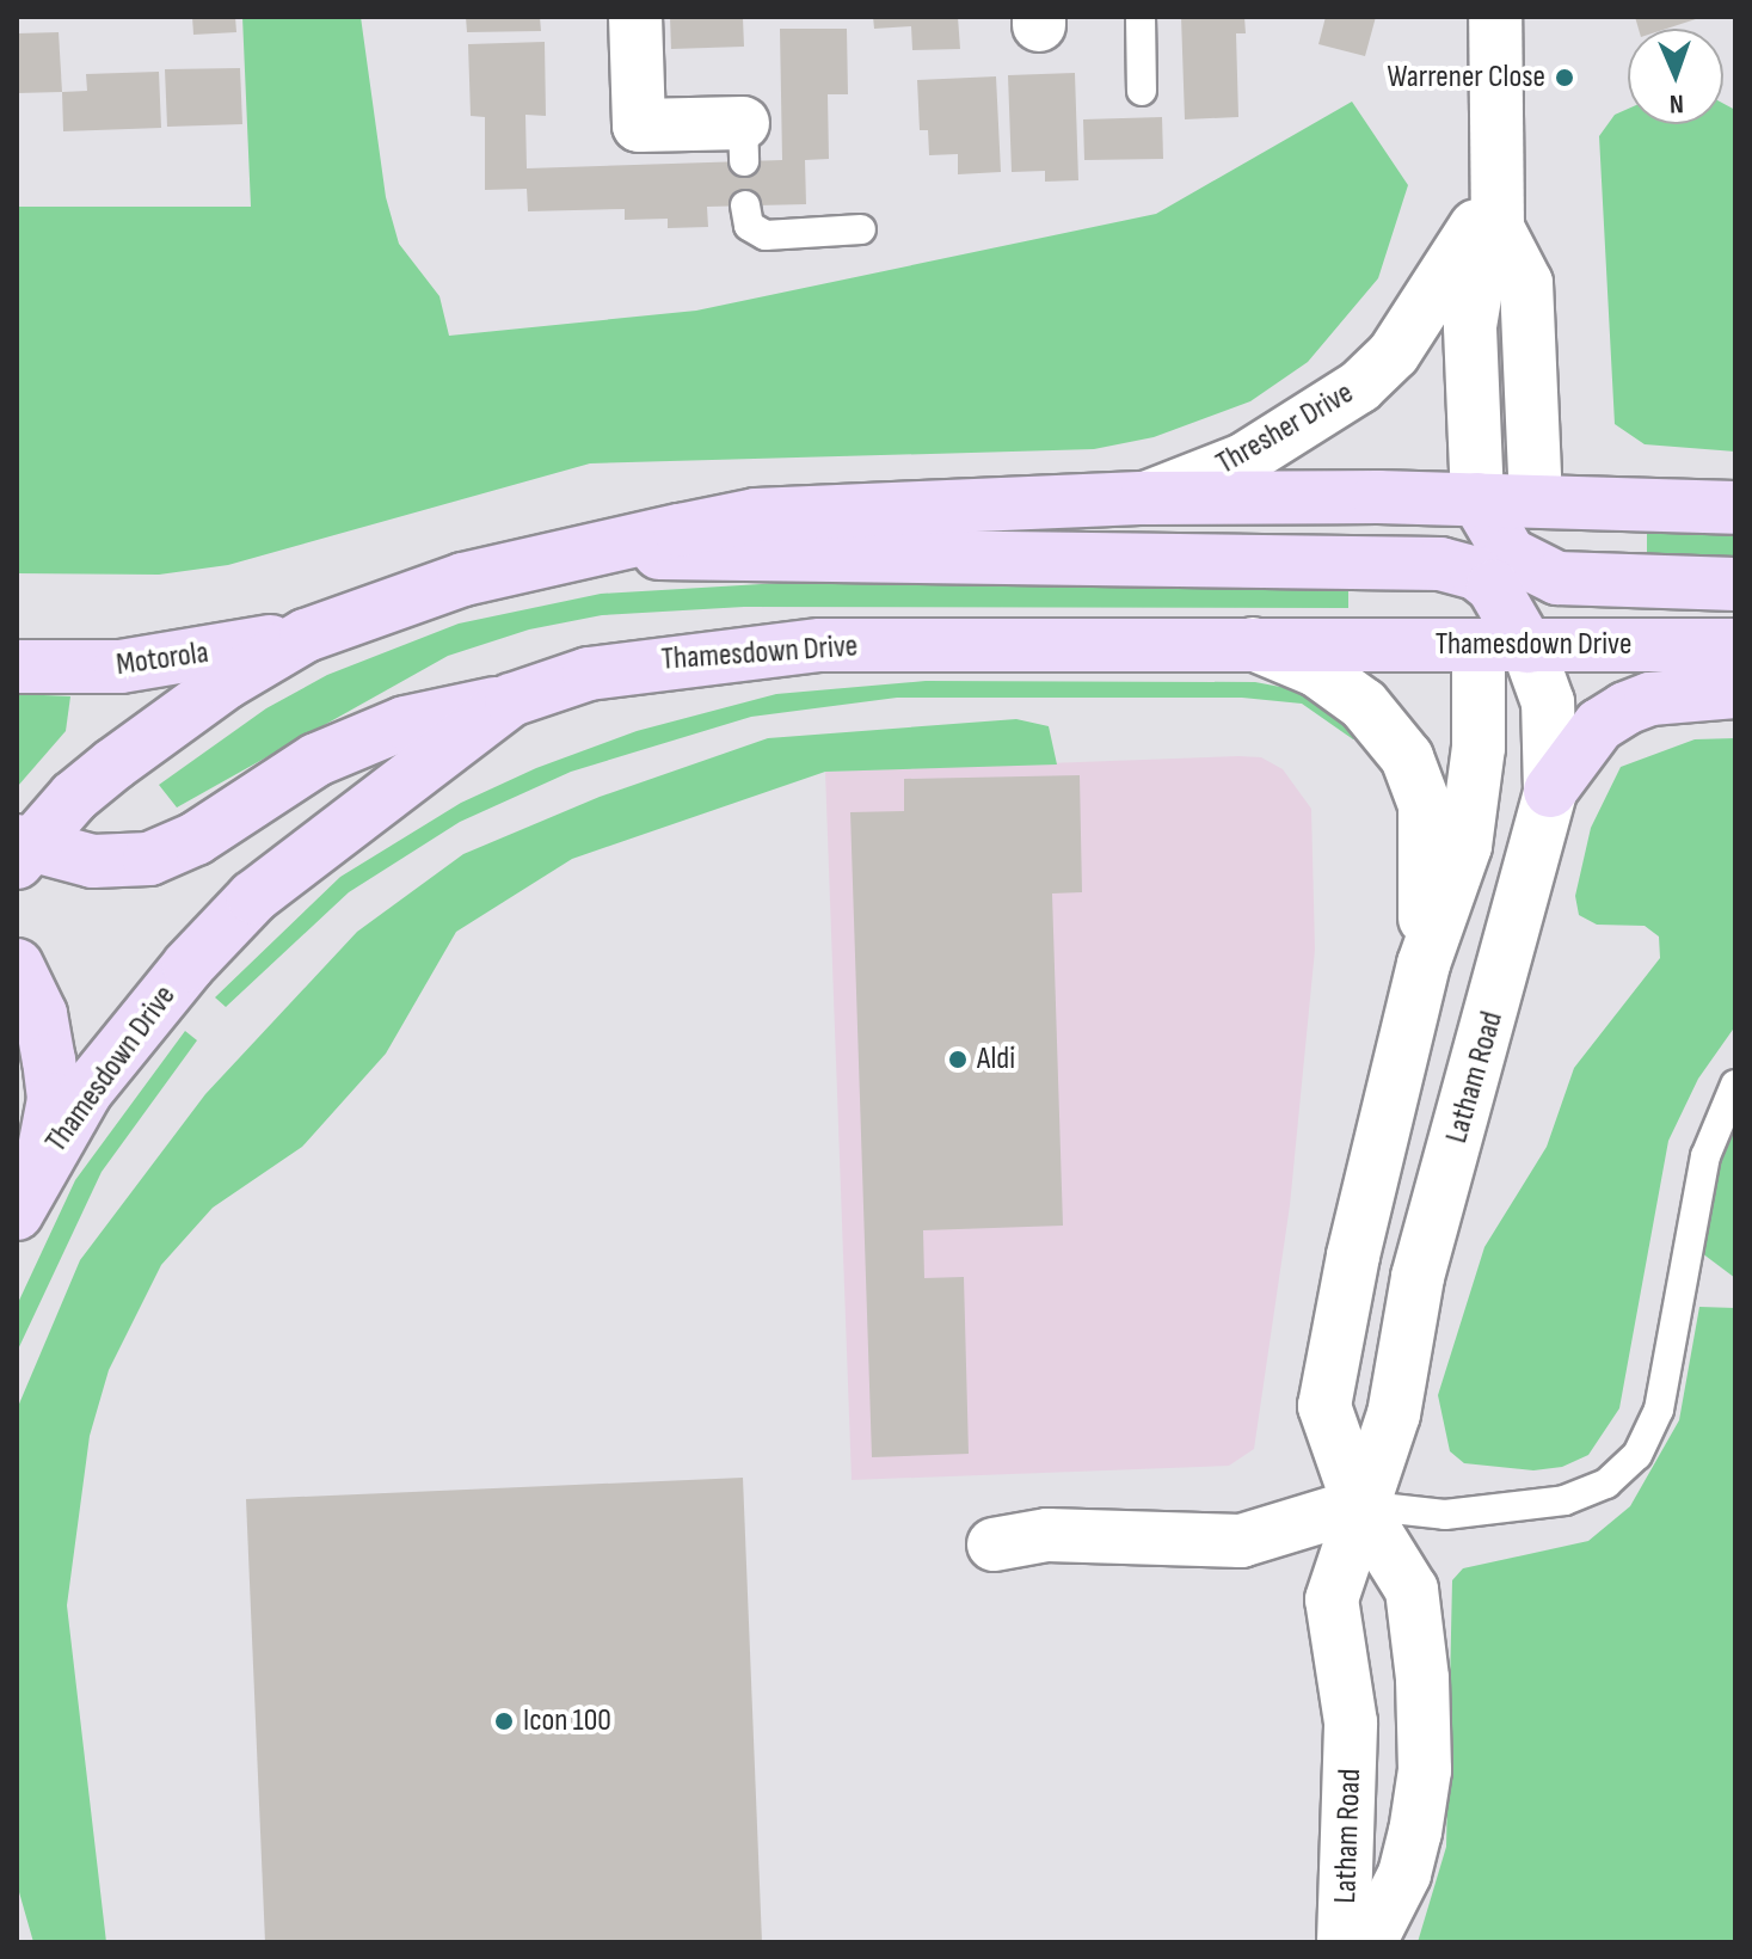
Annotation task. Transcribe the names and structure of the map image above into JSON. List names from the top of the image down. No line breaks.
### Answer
{"streets":{"main road":["Thamesdown Drive","Motorola"],"street":["Thresher Drive","Latham Road"]},"crossings":[["Thamesdown Drive","Latham Road"]],"places":["Warrener Close","Aldi","Icon 100"],"north":"bottom"}
